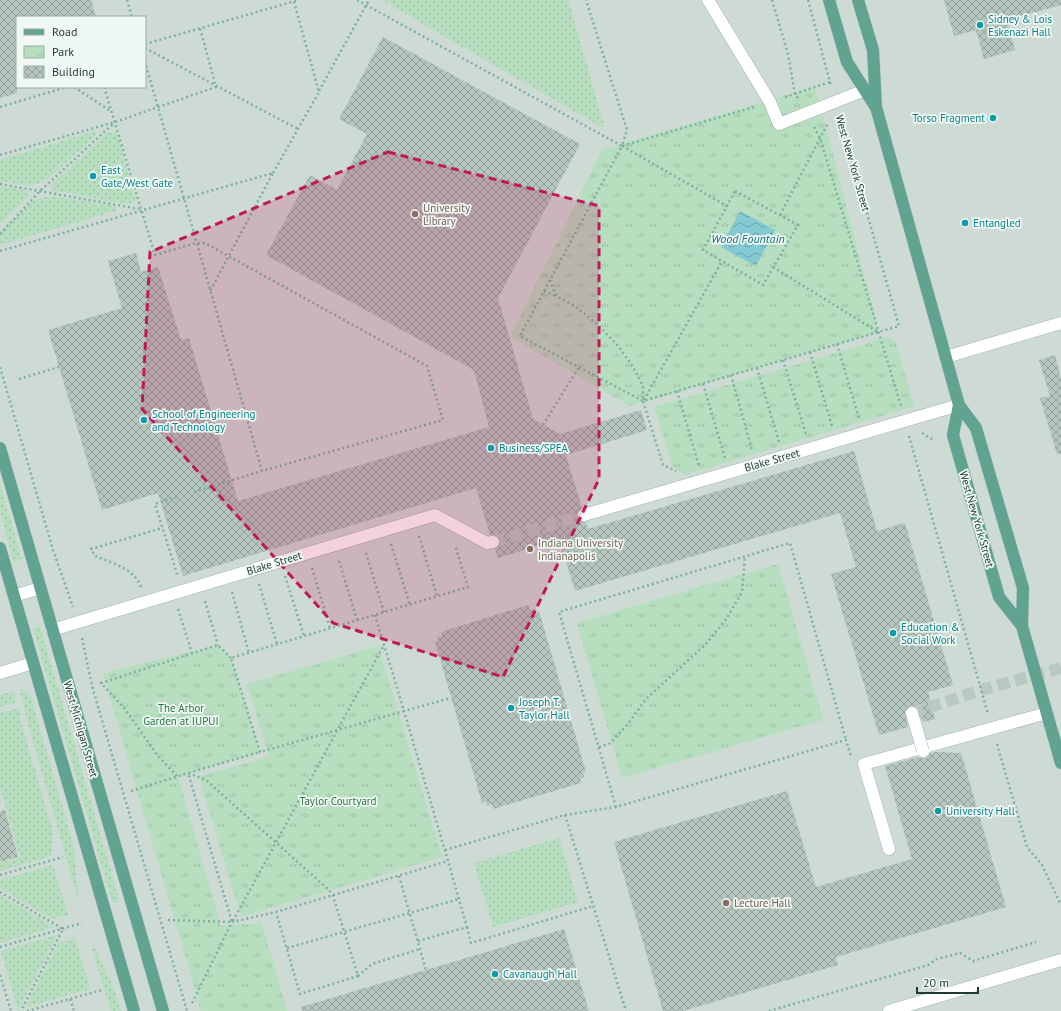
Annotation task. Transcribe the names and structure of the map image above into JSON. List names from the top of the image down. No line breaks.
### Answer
{"streets":{"main road":["West New York Street","West Michigan Street"],"street":["Blake Street"]},"crossings":[["West New York Street","Blake Street"],["Blake Street","West Michigan Street"]],"water":["Wood Fountain"],"parks":["The Arbor Garden at IUPUI","Taylor Courtyard"],"places":["Sidney & Lois Eskenazi Hall","Torso Fragment","East Gate/West Gate","University Library","Entangled","School of Engineering and Technology","Business/SPEA","Indiana University Indianapolis","Education & Social Work","Joseph T. Taylor Hall","University Hall","Lecture Hall","Cavanaugh Hall"],"legend":["Road","Park","Building"],"scale_bar":"20 m"}
